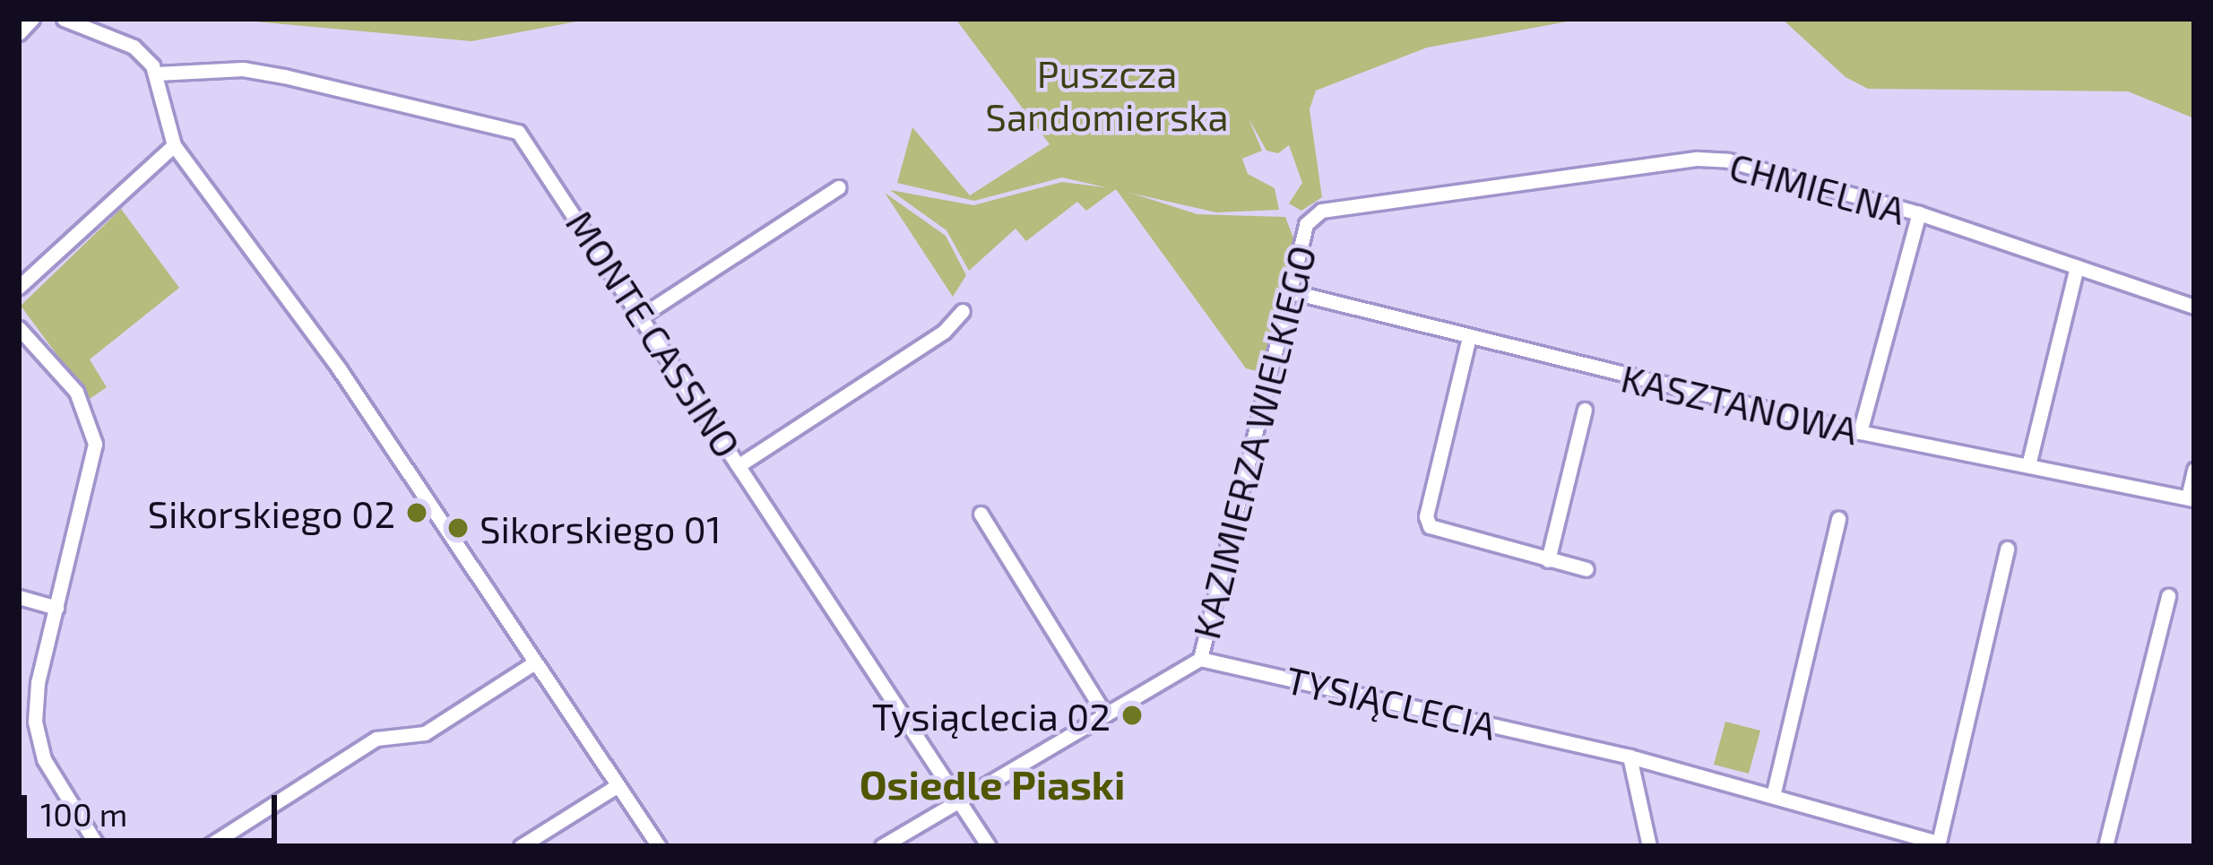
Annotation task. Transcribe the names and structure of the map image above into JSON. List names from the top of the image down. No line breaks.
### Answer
{"streets":{"street":["CHMIELNA","MONTE CASSINO","KASZTANOWA","KAZIMIERZA WIELKIEGO","TYSIĄCLECIA"]},"crossings":[["CHMIELNA","KAZIMIERZA WIELKIEGO"],["KASZTANOWA","KAZIMIERZA WIELKIEGO"],["KAZIMIERZA WIELKIEGO","TYSIĄCLECIA"]],"districts":["Osiedle Piaski"],"parks":["Puszcza Sandomierska"],"places":["Sikorskiego 02","Sikorskiego 01","Tysiąclecia 02"],"scale_bar":"100 m"}
